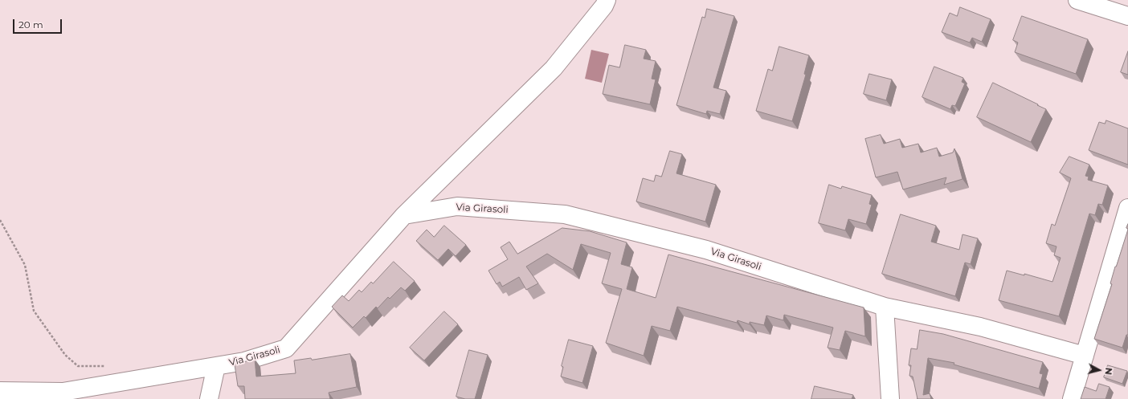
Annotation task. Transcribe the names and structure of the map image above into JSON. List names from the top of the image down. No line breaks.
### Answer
{"streets":{"street":["Via Girasoli"]},"scale_bar":"20 m","north":"right"}
